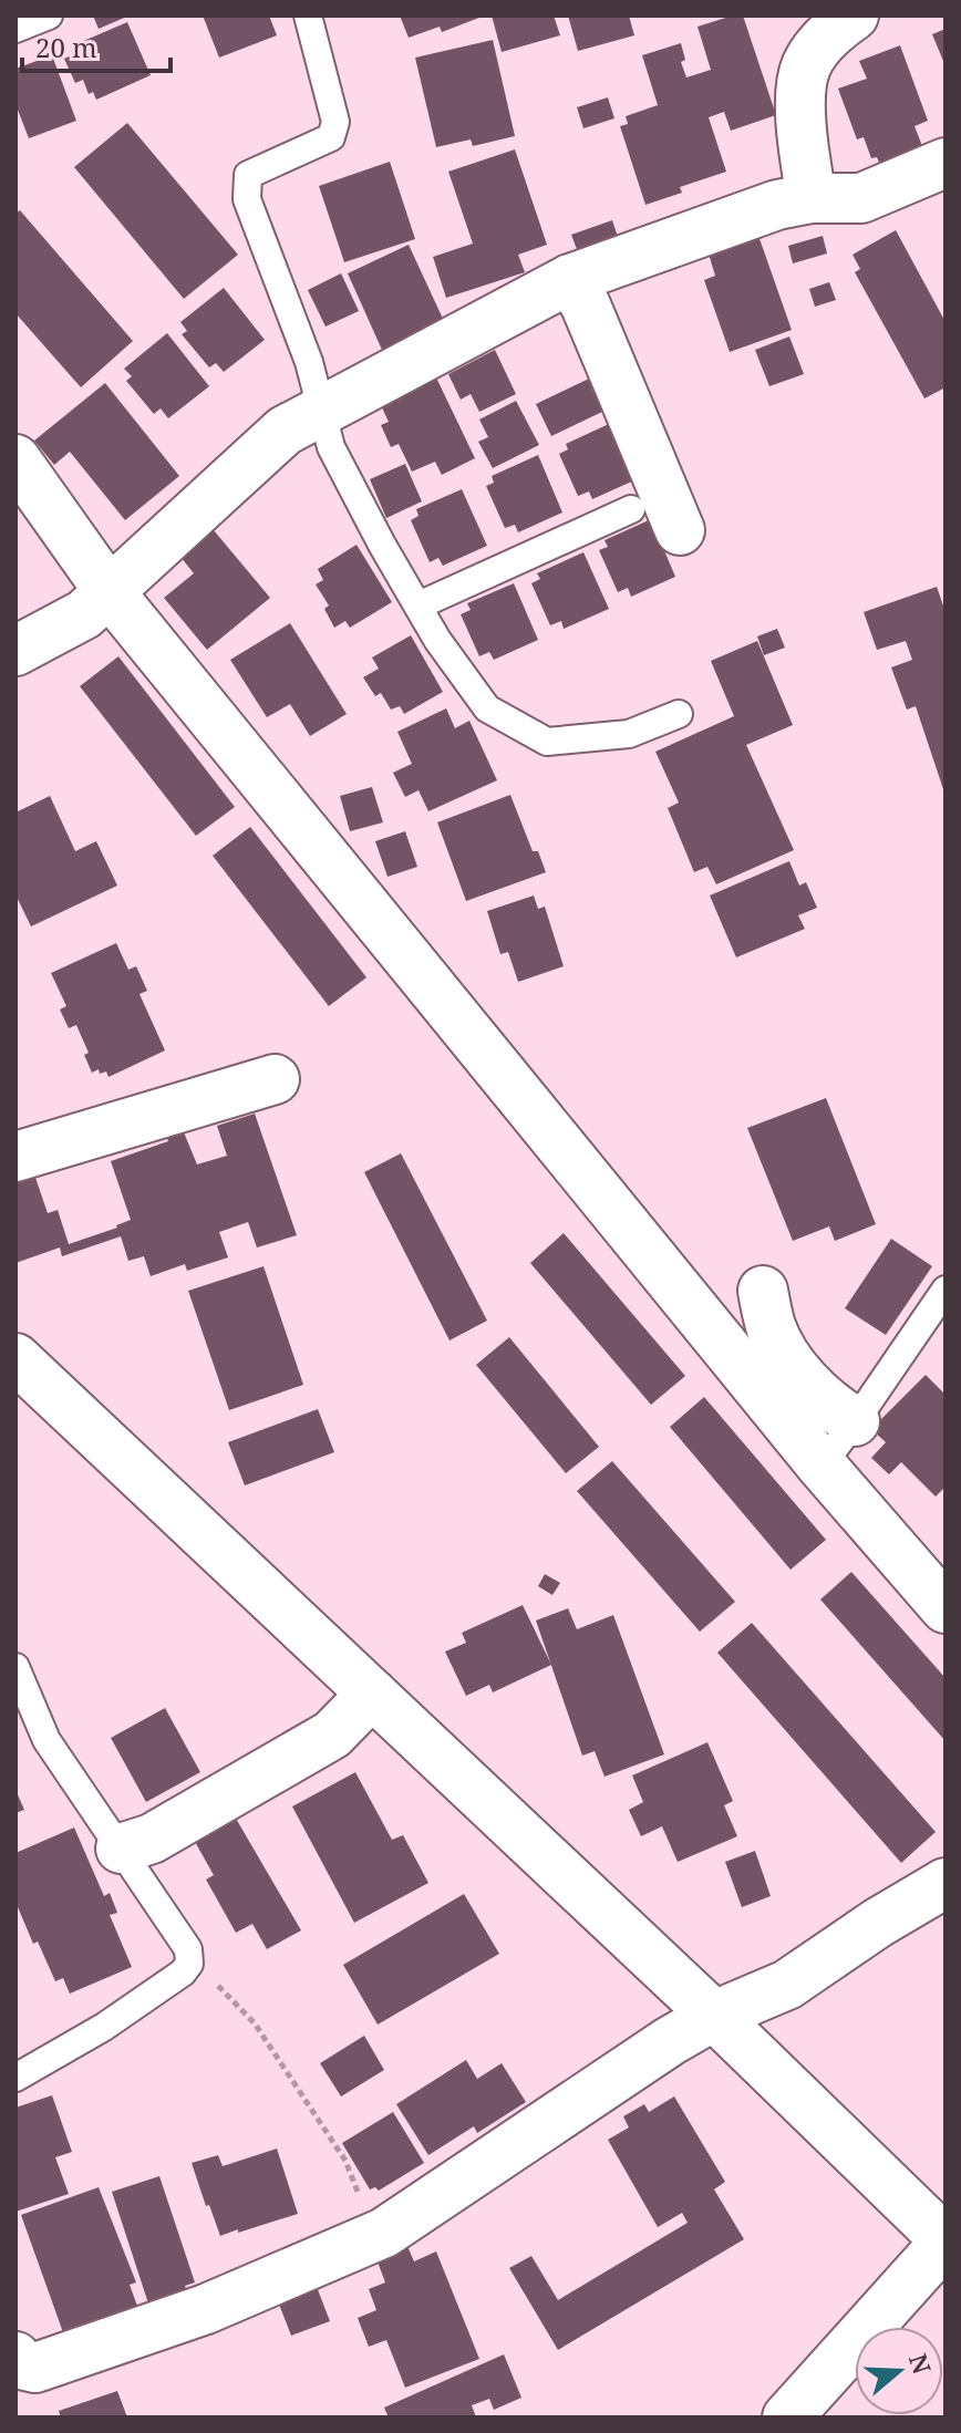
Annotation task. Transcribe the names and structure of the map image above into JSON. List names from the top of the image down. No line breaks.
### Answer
{"scale_bar":"20 m","north":"right"}
